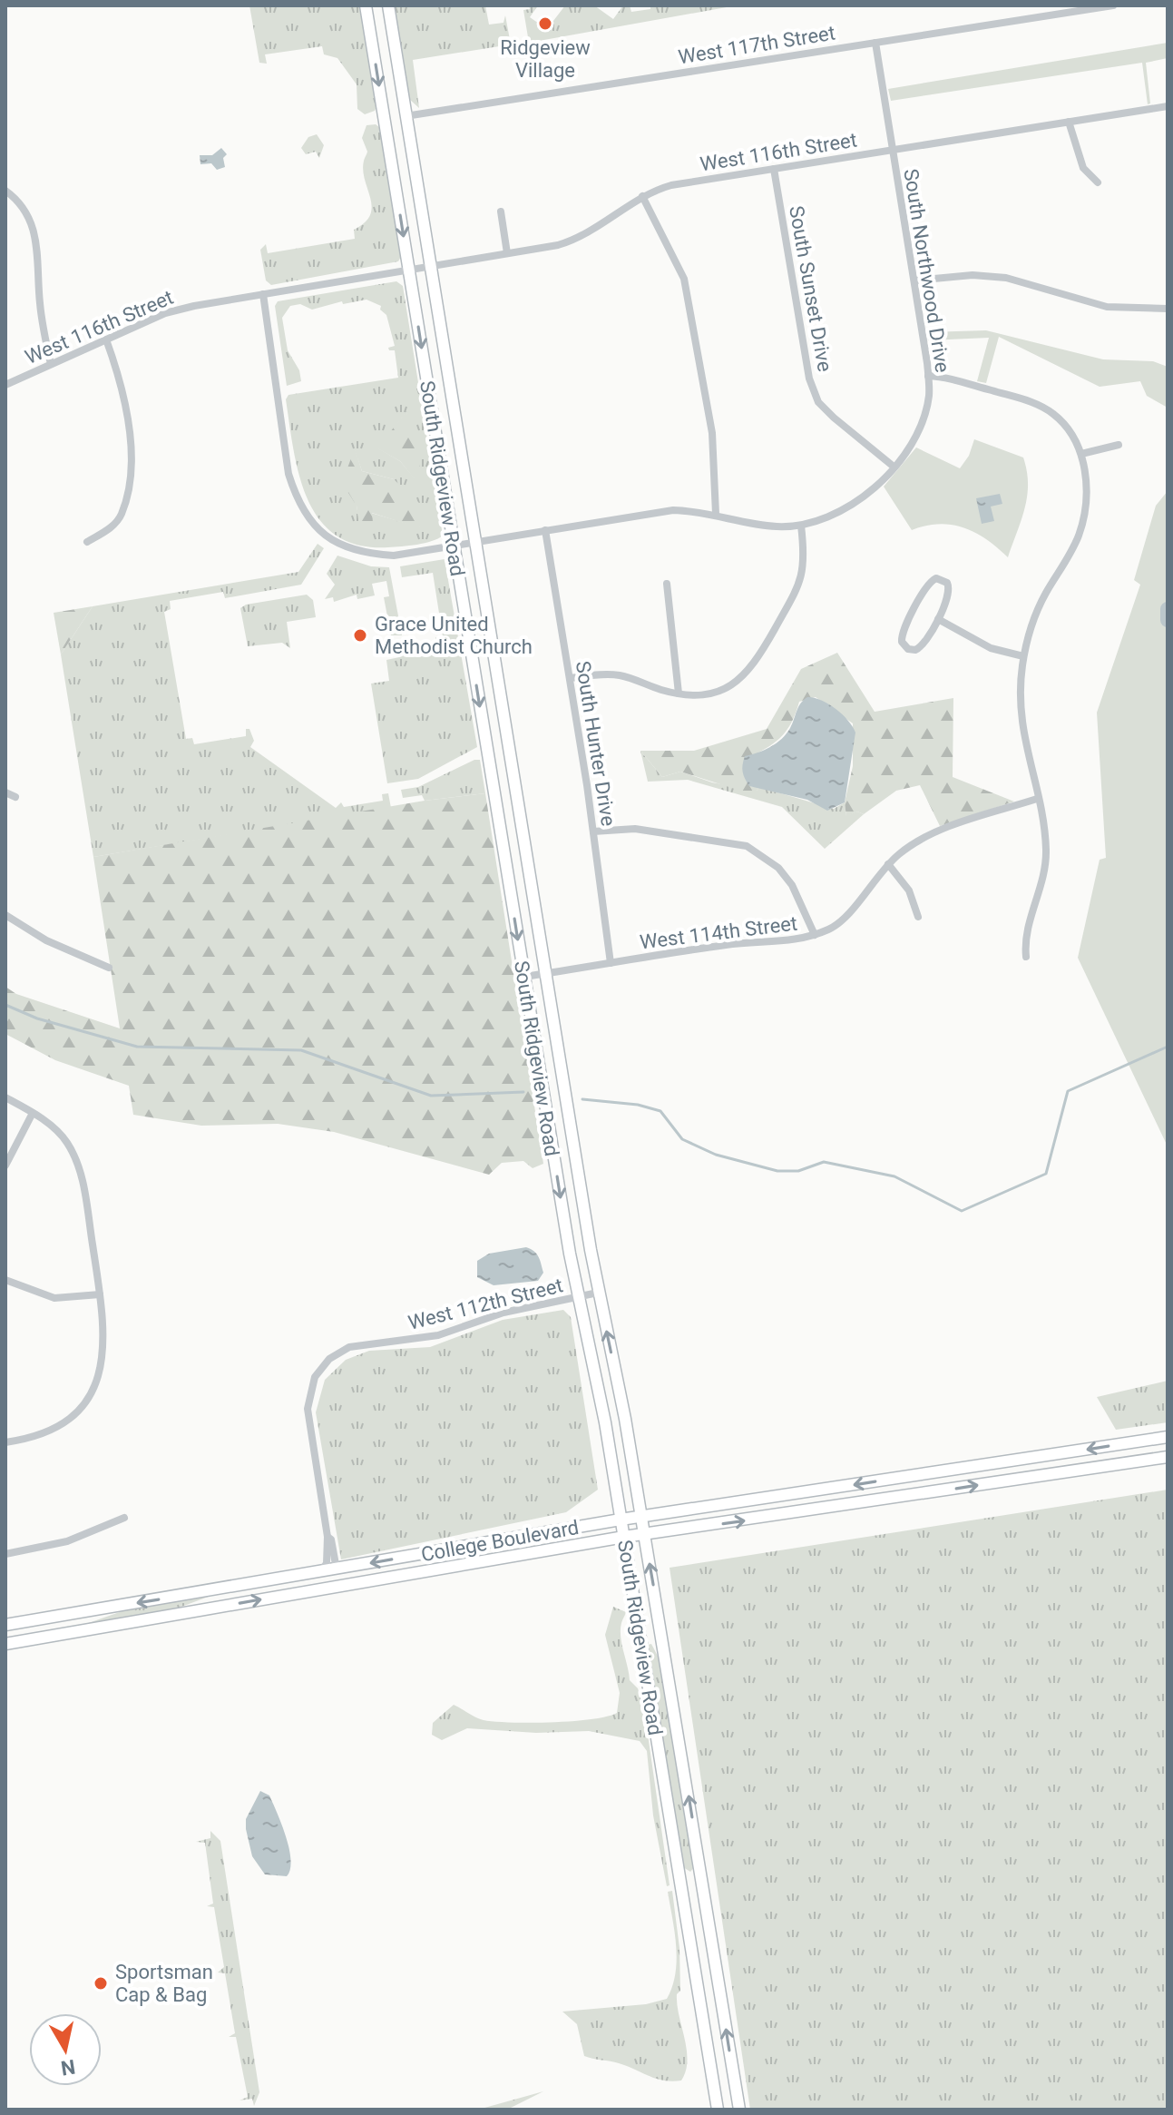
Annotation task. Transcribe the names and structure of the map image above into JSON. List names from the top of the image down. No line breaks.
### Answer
{"streets":{"main road":["South Ridgeview Road","College Boulevard"],"street":["West 117th Street","West 116th Street","South Northwood Drive","South Sunset Drive","South Hunter Drive","West 114th Street","West 112th Street"]},"crossings":[["West 117th Street","South Northwood Drive"],["West 117th Street","South Ridgeview Road"],["West 116th Street","South Northwood Drive"],["West 116th Street","South Sunset Drive"],["West 116th Street","South Ridgeview Road"],["South Northwood Drive","South Sunset Drive"],["South Northwood Drive","South Ridgeview Road"],["South Northwood Drive","South Hunter Drive"],["South Ridgeview Road","West 114th Street"],["South Ridgeview Road","West 112th Street"],["South Ridgeview Road","College Boulevard"],["South Hunter Drive","West 114th Street"]],"places":["Ridgeview Village","Grace United Methodist Church","Sportsman Cap & Bag"],"north":"bottom"}
